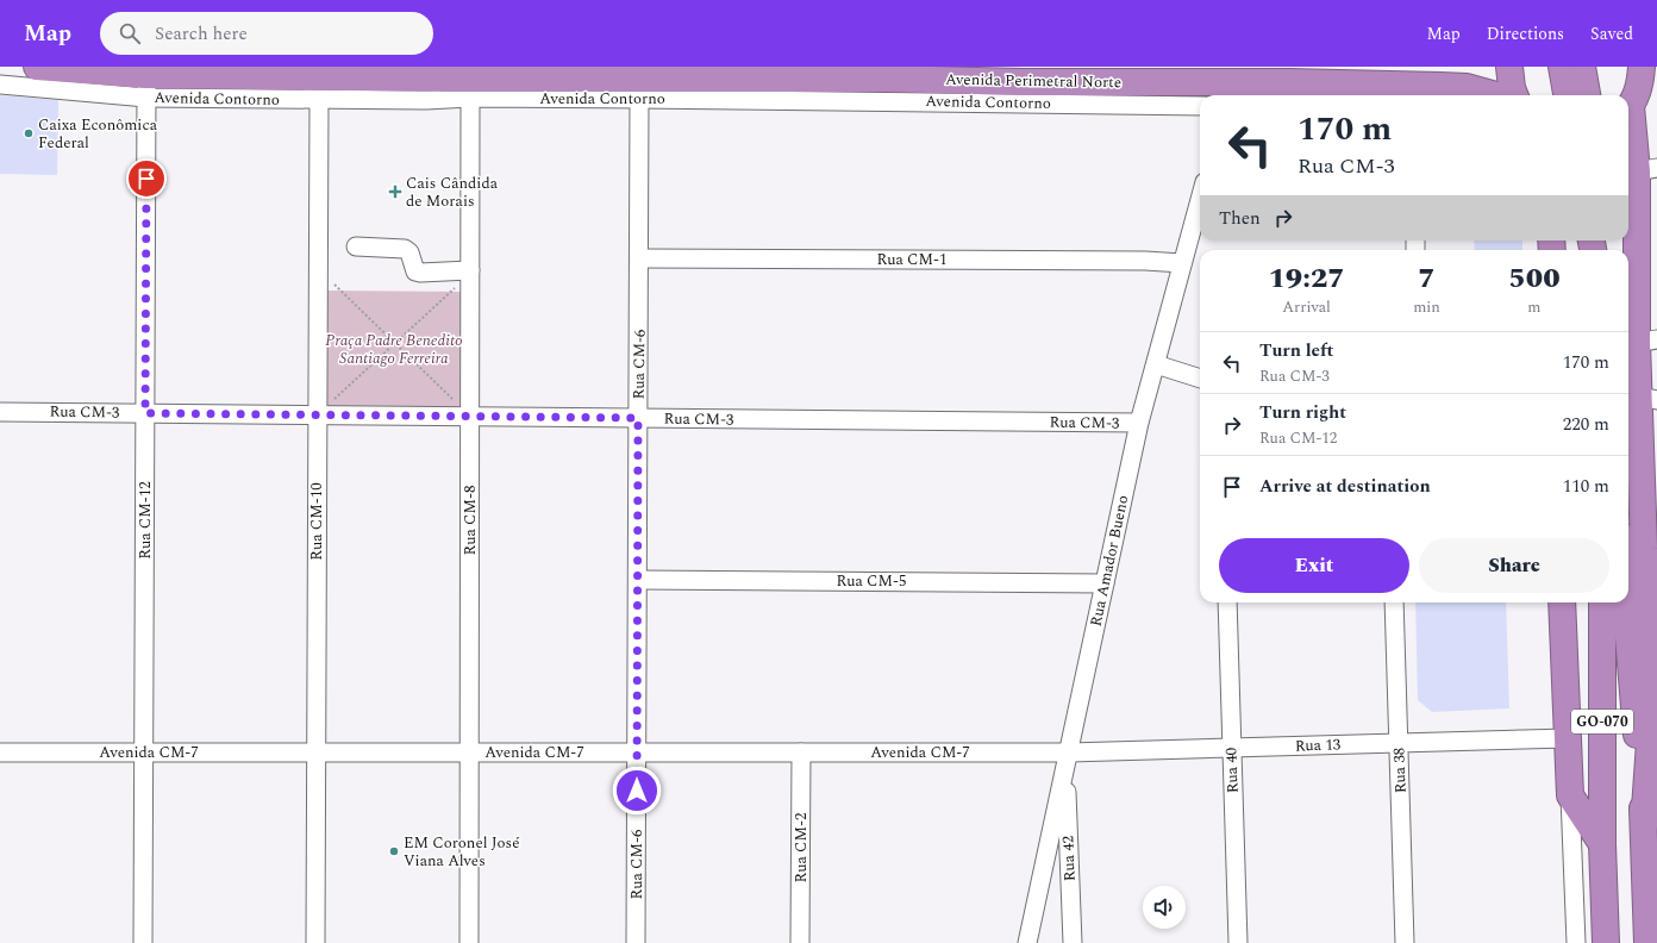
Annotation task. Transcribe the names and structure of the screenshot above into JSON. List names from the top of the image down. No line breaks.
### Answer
{"streets":{"highway":["Avenida Perimetral Norte","GO-070"],"street":["Avenida Contorno","Rua CM-1","Rua CM-6","Rua CM-3","Rua CM-12","Rua CM-8","Rua CM-10","Rua Amador Bueno","Rua CM-5","Rua 13","Avenida CM-7","Rua 40","Rua 38","Rua CM-2","Rua 42"]},"crossings":[["Avenida Perimetral Norte","Avenida Contorno"],["Avenida Perimetral Norte","Rua CM-12"],["Avenida Contorno","Rua CM-6"],["Avenida Contorno","Rua CM-12"],["Avenida Contorno","Rua CM-8"],["Avenida Contorno","Rua CM-10"],["Rua CM-1","Rua CM-6"],["Rua CM-1","Rua Amador Bueno"],["Rua CM-6","Rua CM-3"],["Rua CM-6","Rua CM-5"],["Rua CM-6","Avenida CM-7"],["Rua CM-3","Rua CM-12"],["Rua CM-3","Rua CM-8"],["Rua CM-3","Rua CM-10"],["Rua CM-3","Rua Amador Bueno"],["Rua CM-12","Avenida CM-7"],["Rua CM-8","Avenida CM-7"],["Rua CM-10","Avenida CM-7"],["Rua Amador Bueno","Rua CM-5"],["Rua Amador Bueno","Rua 13"],["Rua Amador Bueno","Avenida CM-7"],["Rua Amador Bueno","Rua 42"],["Rua 13","Avenida CM-7"],["Rua 13","Rua 40"],["Rua 13","Rua 38"],["Avenida CM-7","Rua CM-2"]],"parks":["Praça Padre Benedito Santiago Ferreira"],"places":{"other":["Caixa Econômica Federal","EM Coronel José Viana Alves"],"health":["Cais Cândida de Morais"]},"page":{"header":"Map","search":"Search here","nav":["Map","Directions","Saved"],"turn":["170 m","Rua CM-3"],"then":"Then","eta":["19:27","Arrival","7","min","500","m"],"list":[{"name":"Turn left","note":"Rua CM-3","value":"170 m"},{"name":"Turn right","note":"Rua CM-12","value":"220 m"},{"name":"Arrive at destination","value":"110 m"}],"buttons":["Exit","Share"]}}
